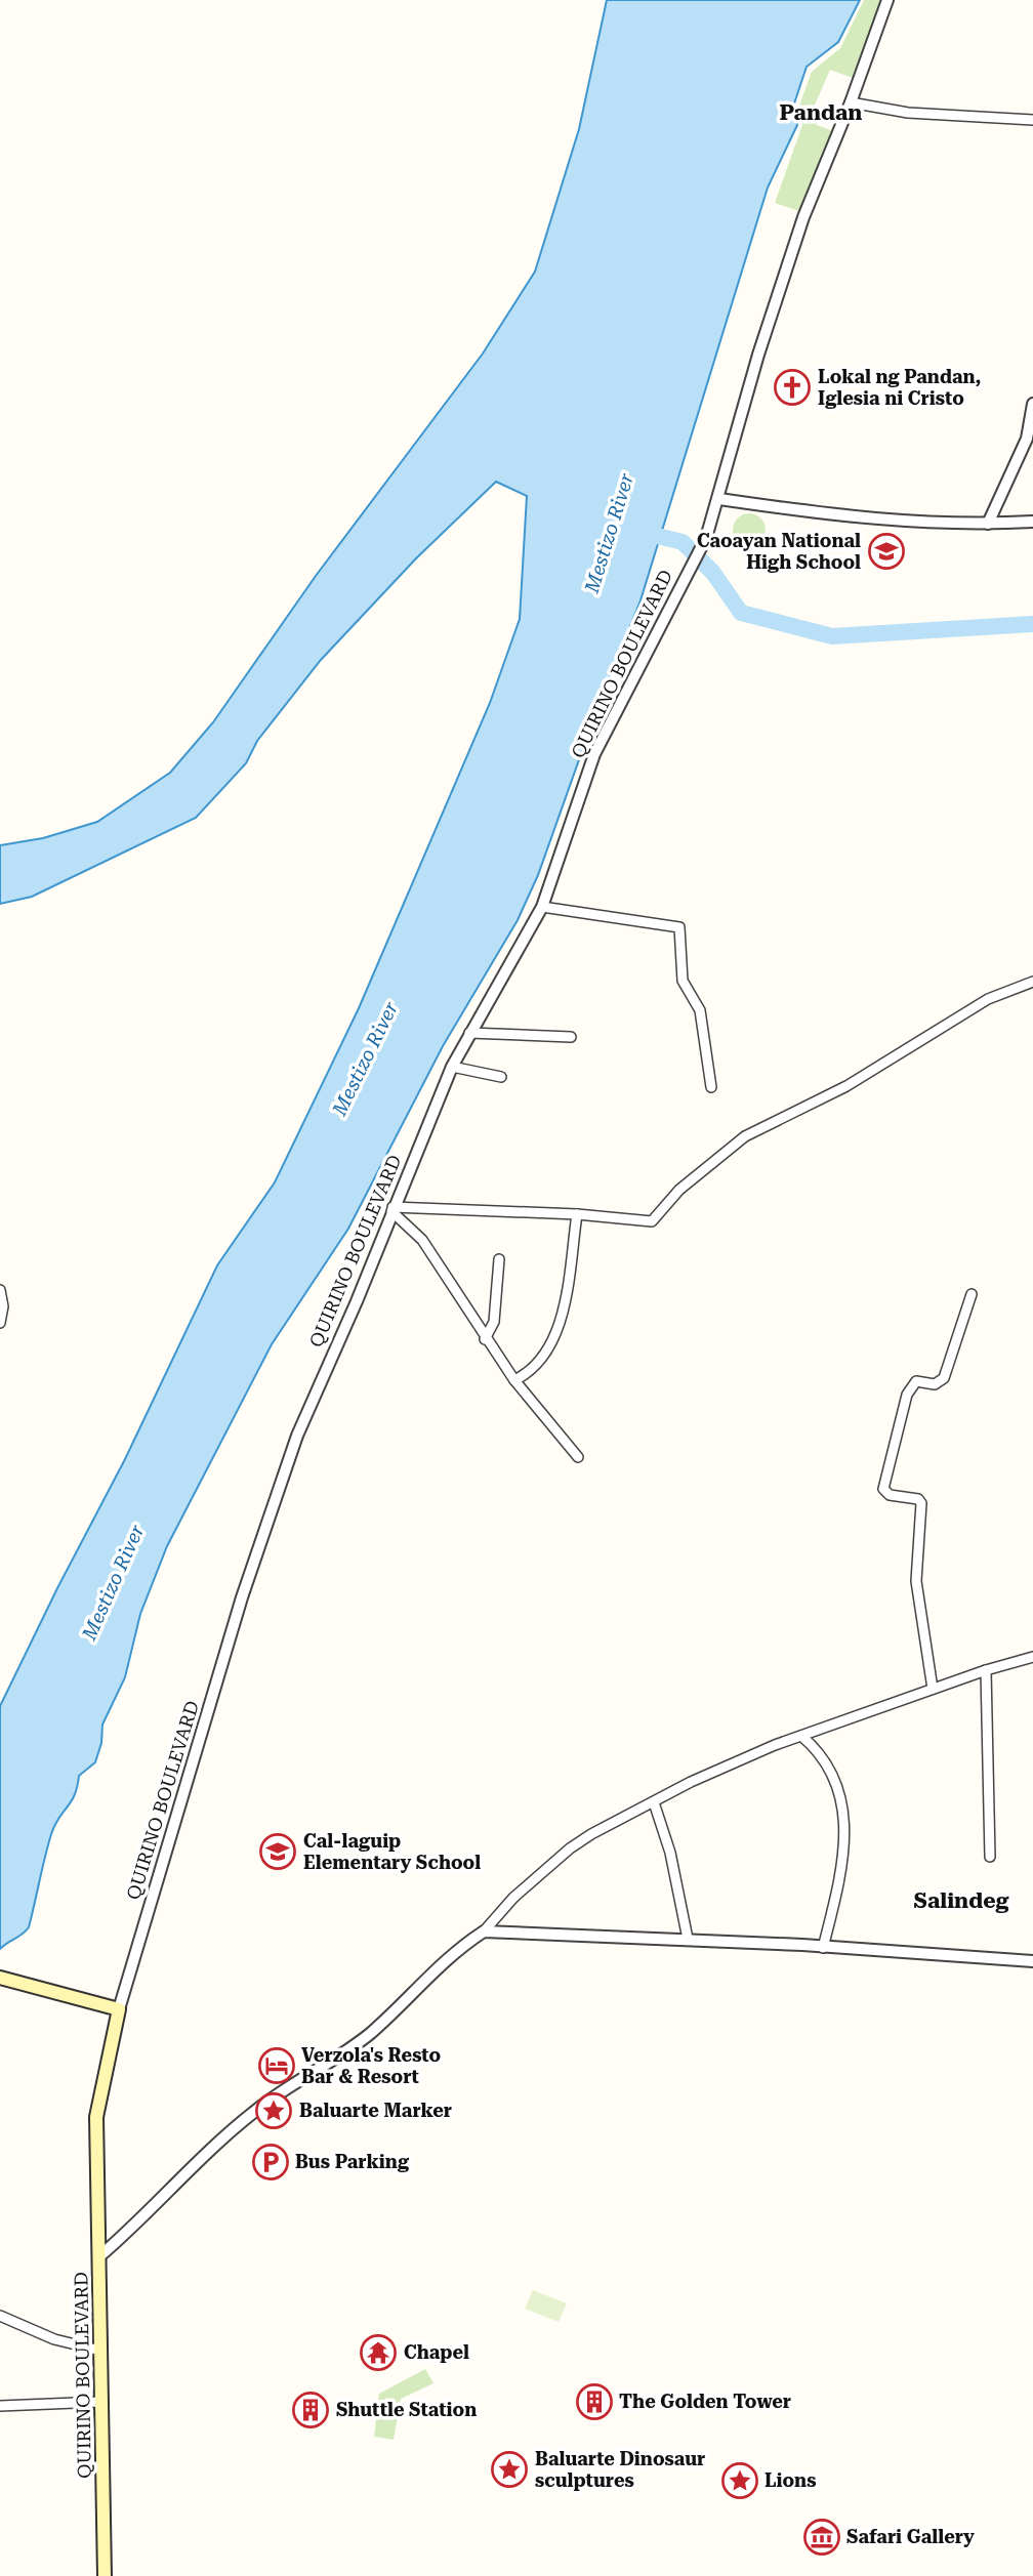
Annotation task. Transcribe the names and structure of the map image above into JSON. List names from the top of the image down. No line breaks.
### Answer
{"streets":{"main road":["QUIRINO BOULEVARD"]},"districts":["Pandan","Salindeg"],"water":["Mestizo River"],"places":{"church":["Lokal ng Pandan, Iglesia ni Cristo"],"school or university":["Caoayan National High School","Cal-laguip Elementary School"],"hotel":["Verzola's Resto Bar & Resort"],"place":["Baluarte Marker","Baluarte Dinosaur sculptures","Lions"],"parking":["Bus Parking"],"temple":["Chapel"],"building":["The Golden Tower","Shuttle Station"],"museum":["Safari Gallery"]}}
